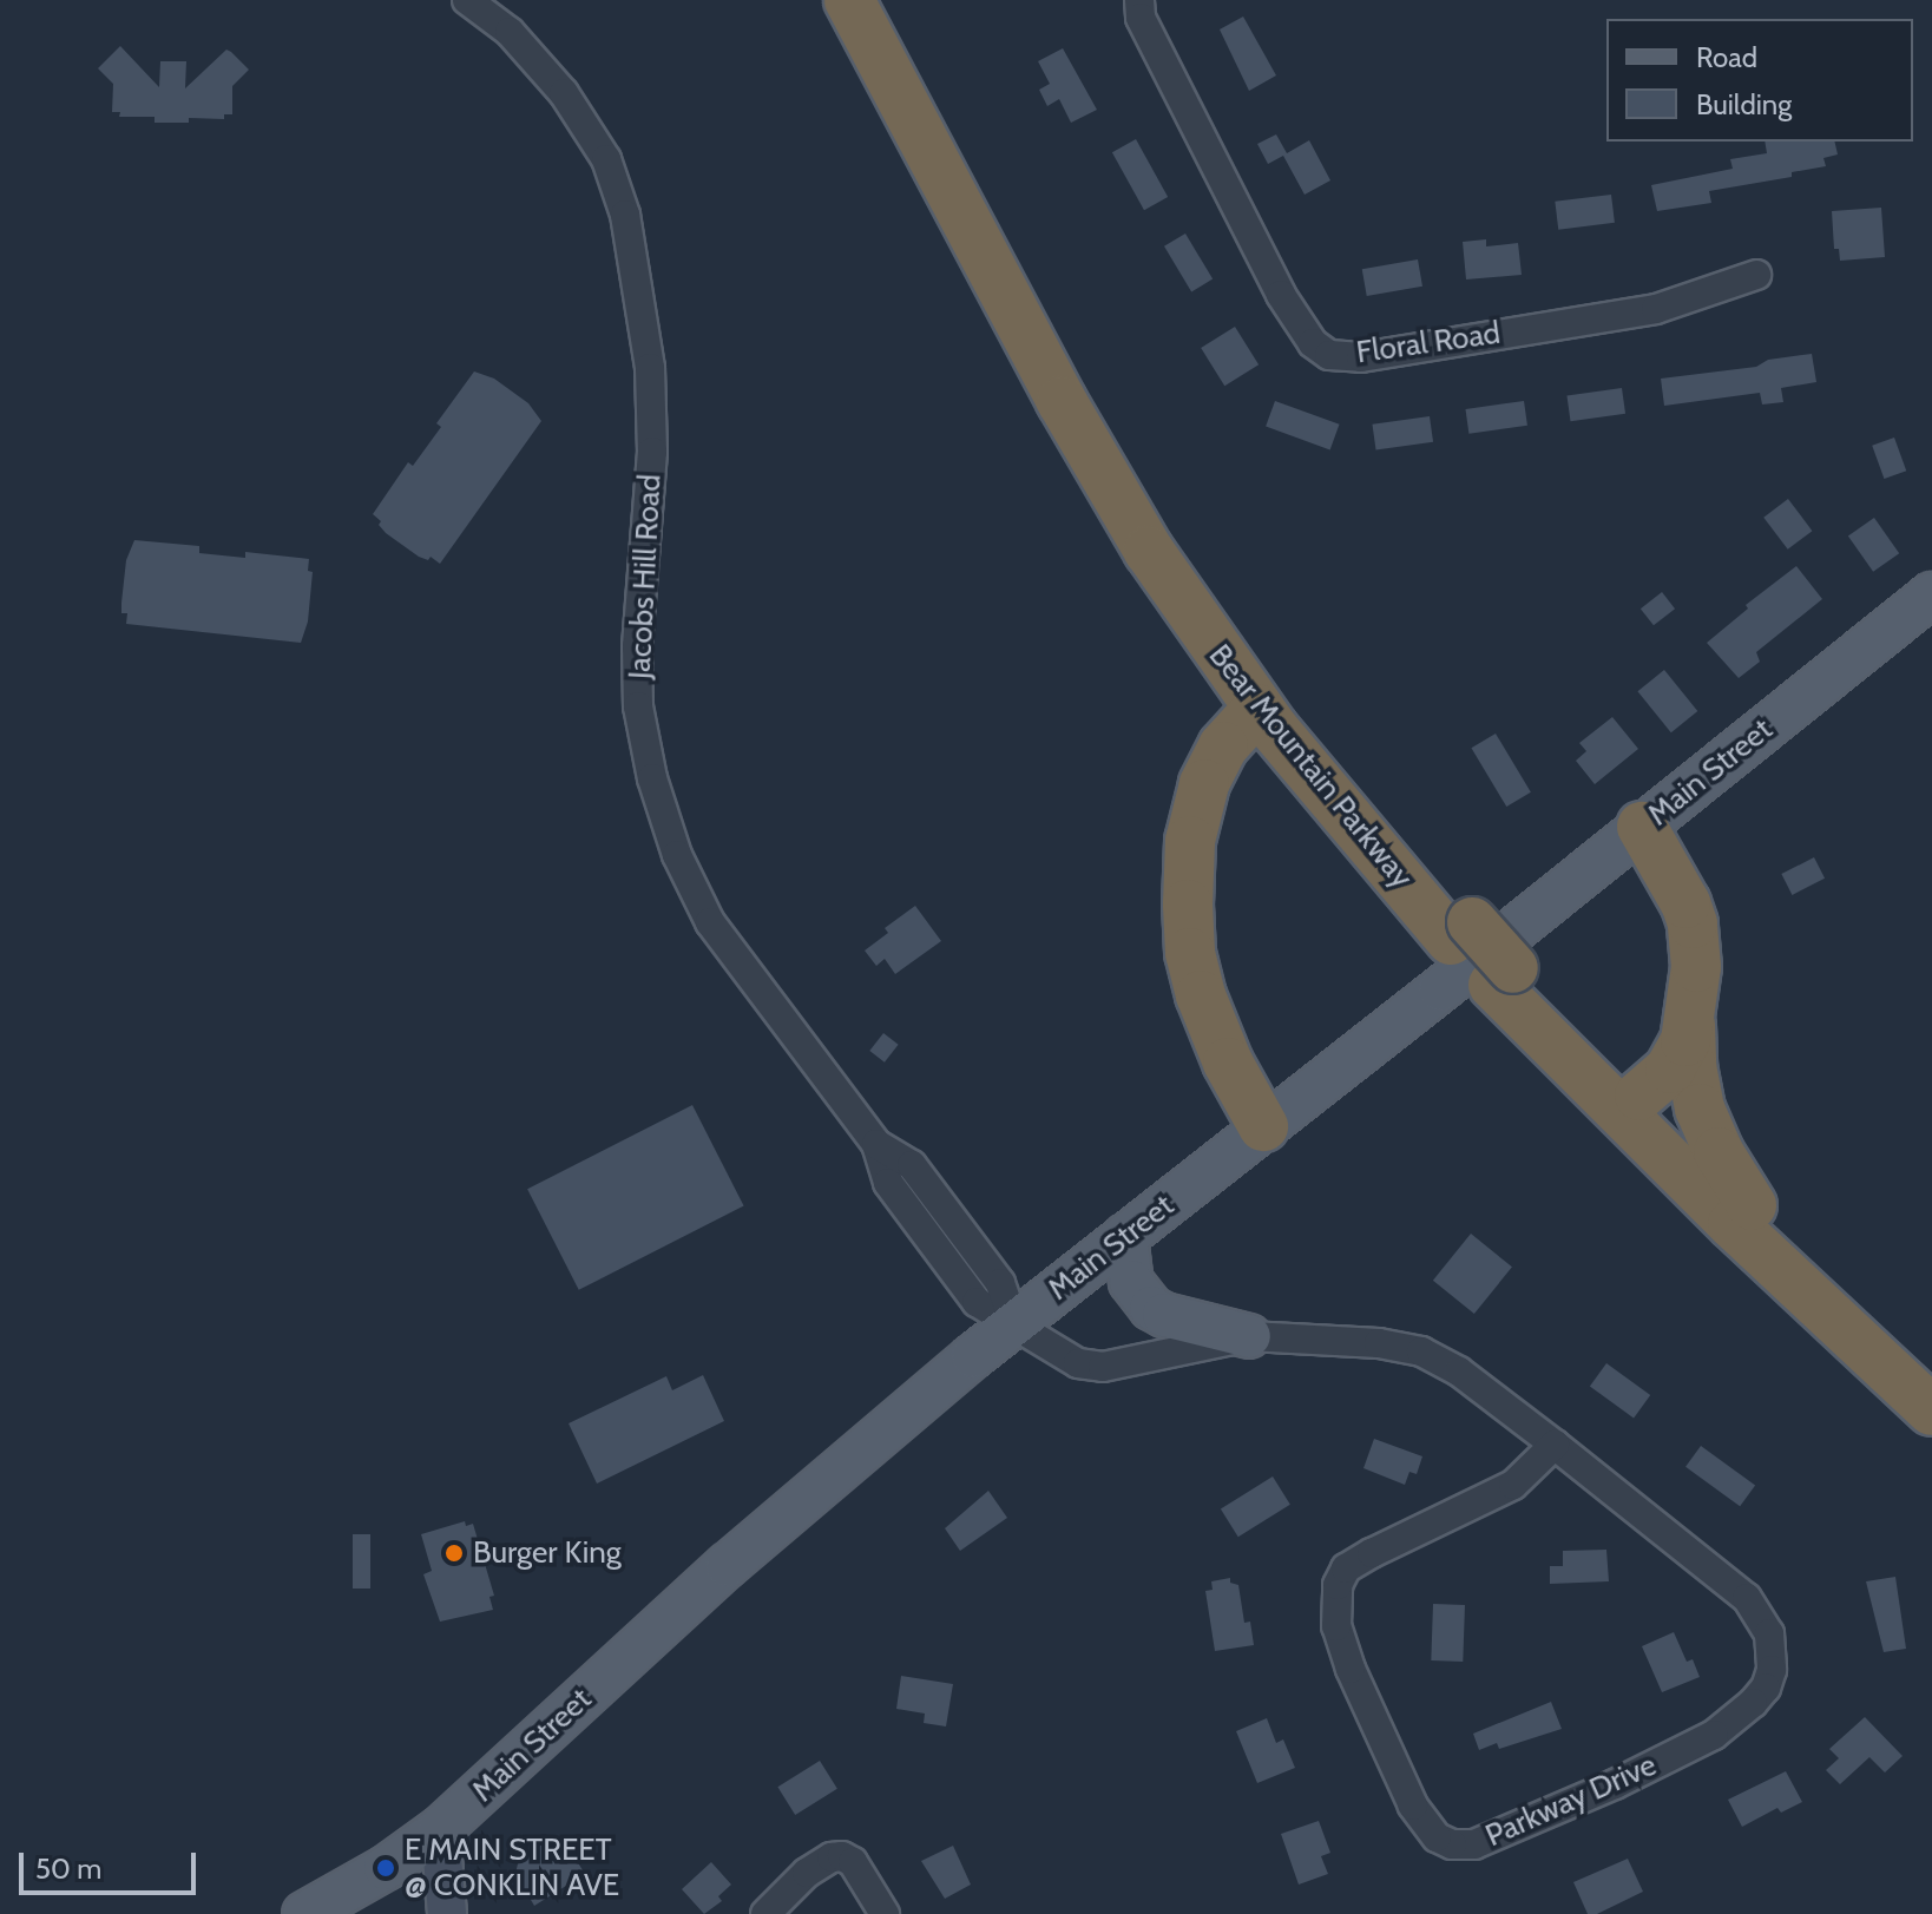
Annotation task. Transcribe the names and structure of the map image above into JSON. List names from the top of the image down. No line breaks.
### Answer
{"streets":{"highway":["Bear Mountain Parkway"],"main road":["Main Street"],"street":["Floral Road","Jacobs Hill Road","Parkway Drive"]},"crossings":[["Jacobs Hill Road","Main Street"],["Jacobs Hill Road","Parkway Drive"],["Main Street","Parkway Drive"]],"places":["Burger King","E MAIN STREET @ CONKLIN AVE"],"legend":["Road","Building"],"scale_bar":"50 m"}
